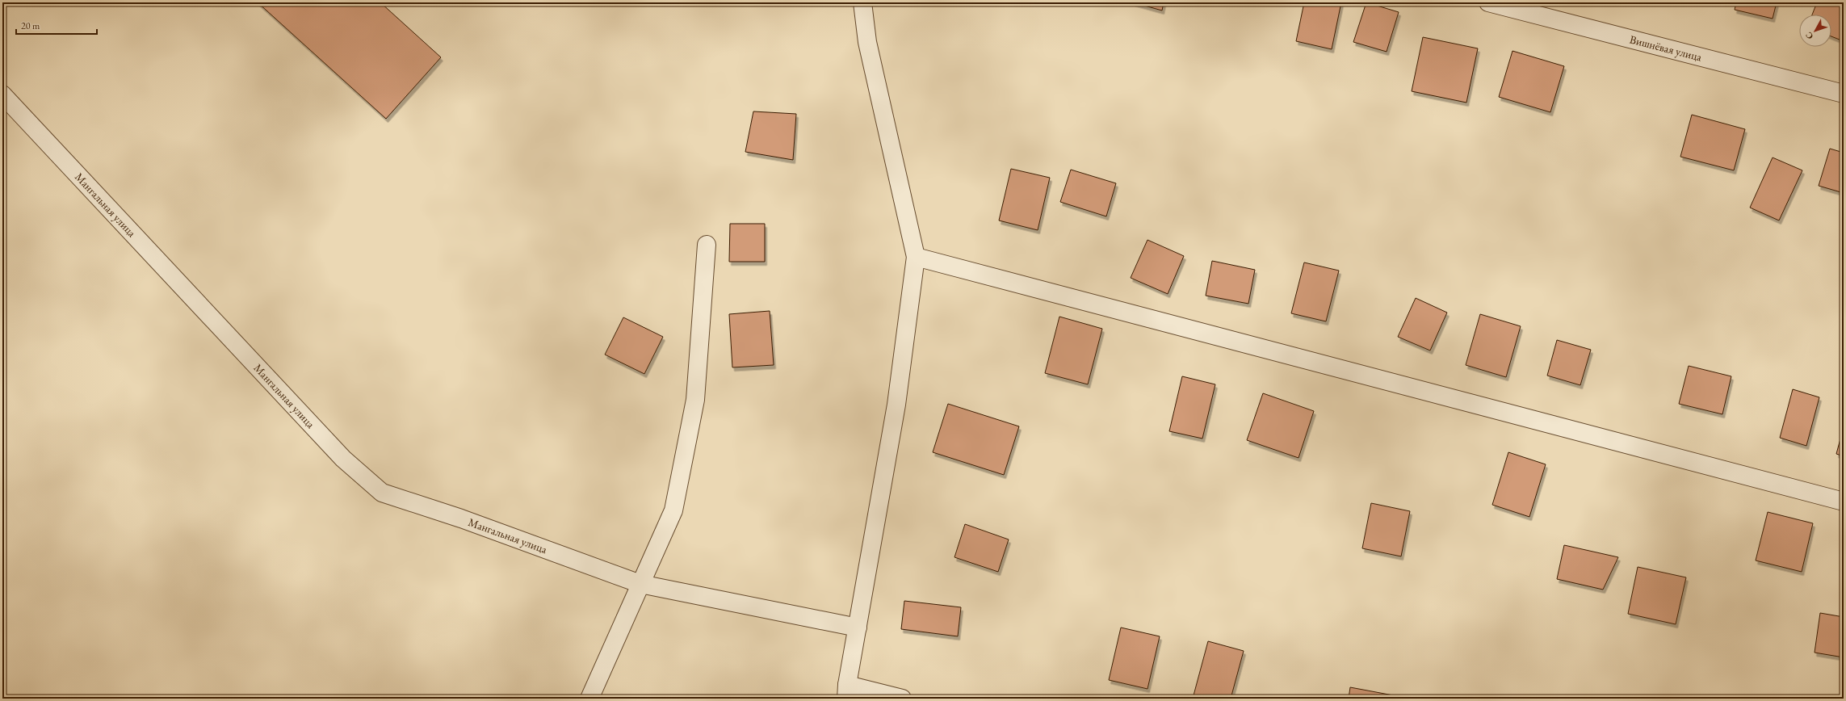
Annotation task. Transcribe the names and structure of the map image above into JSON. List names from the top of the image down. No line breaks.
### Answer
{"streets":{"street":["Вишнёвая улица","Мангальная улица"]},"scale_bar":"20 m","north":"bottom left"}
